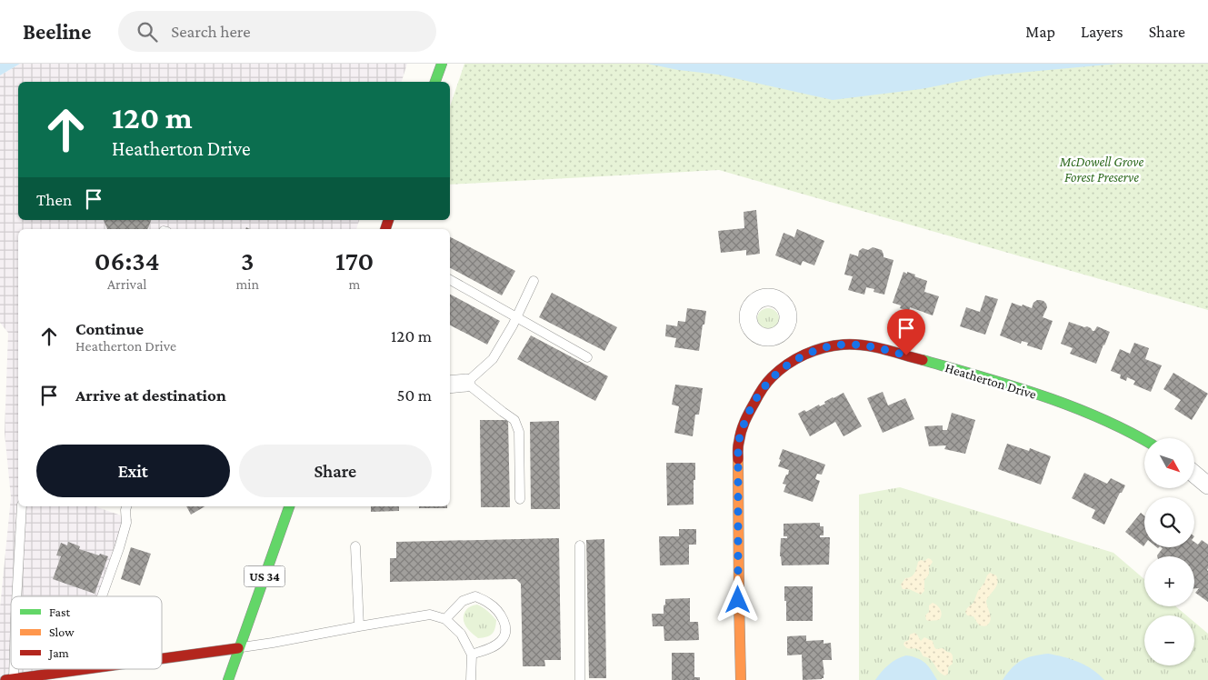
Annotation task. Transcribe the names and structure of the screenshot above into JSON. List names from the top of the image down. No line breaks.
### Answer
{"streets":{"street":["Heatherton Drive","US 34"]},"parks":["McDowell Grove Forest Preserve"],"legend":["Fast","Slow","Jam"],"north":"bottom right","page":{"header":"Beeline","search":"Search here","nav":["Map","Layers","Share"],"turn":["120 m","Heatherton Drive"],"then":"Then","eta":["06:34","Arrival","3","min","170","m"],"list":[{"name":"Continue","note":"Heatherton Drive","value":"120 m"},{"name":"Arrive at destination","value":"50 m"}],"buttons":["Exit","Share"],"map_buttons":["+","−"]}}
